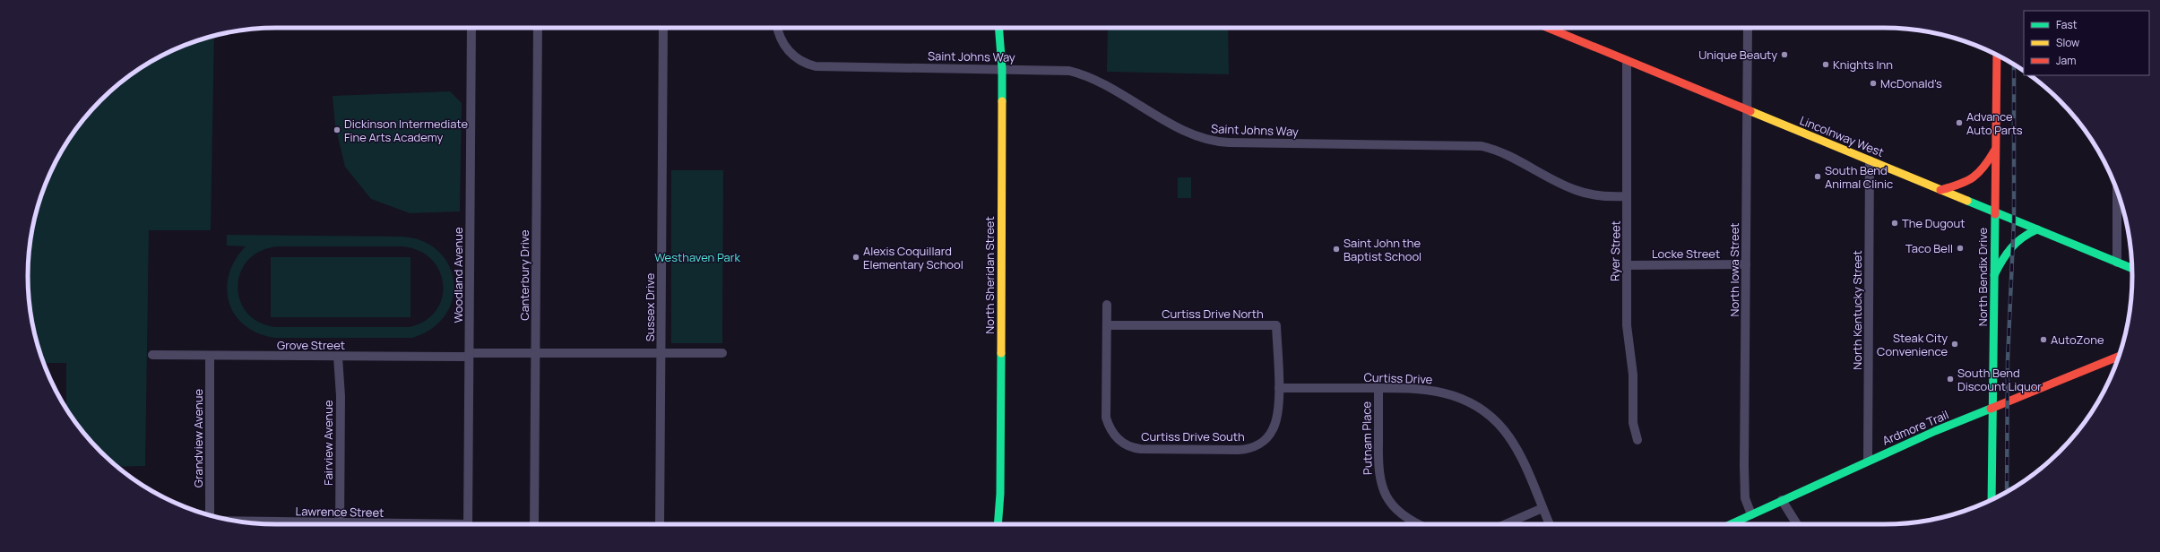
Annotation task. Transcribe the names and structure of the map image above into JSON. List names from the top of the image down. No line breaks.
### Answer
{"streets":{"street":["Saint Johns Way","Lincolnway West","Ryer Street","Locke Street","North Iowa Street","Woodland Avenue","Canterbury Drive","North Sheridan Street","North Bendix Drive","Sussex Drive","North Kentucky Street","Curtiss Drive North","Grove Street","Curtiss Drive","Ardmore Trail","Curtiss Drive South","Grandview Avenue","Putnam Place","Fairview Avenue","Lawrence Street"]},"crossings":[["Saint Johns Way","Ryer Street"],["Saint Johns Way","North Sheridan Street"],["Lincolnway West","Ryer Street"],["Lincolnway West","North Iowa Street"],["Lincolnway West","North Bendix Drive"],["Lincolnway West","North Kentucky Street"],["Ryer Street","Locke Street"],["Locke Street","North Iowa Street"],["North Iowa Street","Ardmore Trail"],["Woodland Avenue","Grove Street"],["Canterbury Drive","Grove Street"],["North Bendix Drive","Ardmore Trail"],["Sussex Drive","Grove Street"],["North Kentucky Street","Ardmore Trail"],["Curtiss Drive North","Curtiss Drive"],["Curtiss Drive North","Curtiss Drive South"],["Grove Street","Grandview Avenue"],["Grove Street","Fairview Avenue"],["Curtiss Drive","Curtiss Drive South"],["Curtiss Drive","Putnam Place"]],"parks":["Westhaven Park"],"places":["Unique Beauty","Knights Inn","McDonald's","Advance Auto Parts","Dickinson Intermediate Fine Arts Academy","South Bend Animal Clinic","The Dugout","Taco Bell","Saint John the Baptist School","Alexis Coquillard Elementary School","AutoZone","Steak City Convenience","South Bend Discount Liquor"],"legend":["Fast","Slow","Jam"]}
